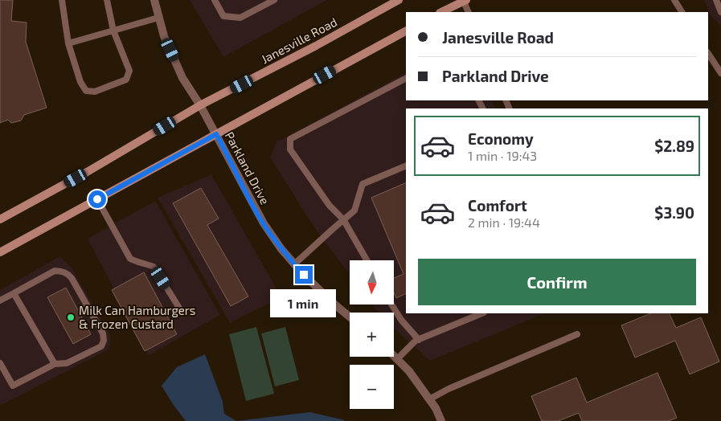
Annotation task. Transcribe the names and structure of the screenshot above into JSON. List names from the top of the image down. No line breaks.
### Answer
{"streets":{"main road":["Janesville Road"],"street":["Parkland Drive"]},"crossings":[["Janesville Road","Parkland Drive"]],"places":["Milk Can Hamburgers & Frozen Custard"],"north":"bottom","page":{"banner":["Janesville Road","Parkland Drive"],"list":[{"name":"Economy","note":"1 min · 19:43","value":"$2.89"},{"name":"Comfort","note":"2 min · 19:44","value":"$3.90"}],"buttons":"Confirm","map_buttons":["+","−"],"bubble":"1 min"}}
